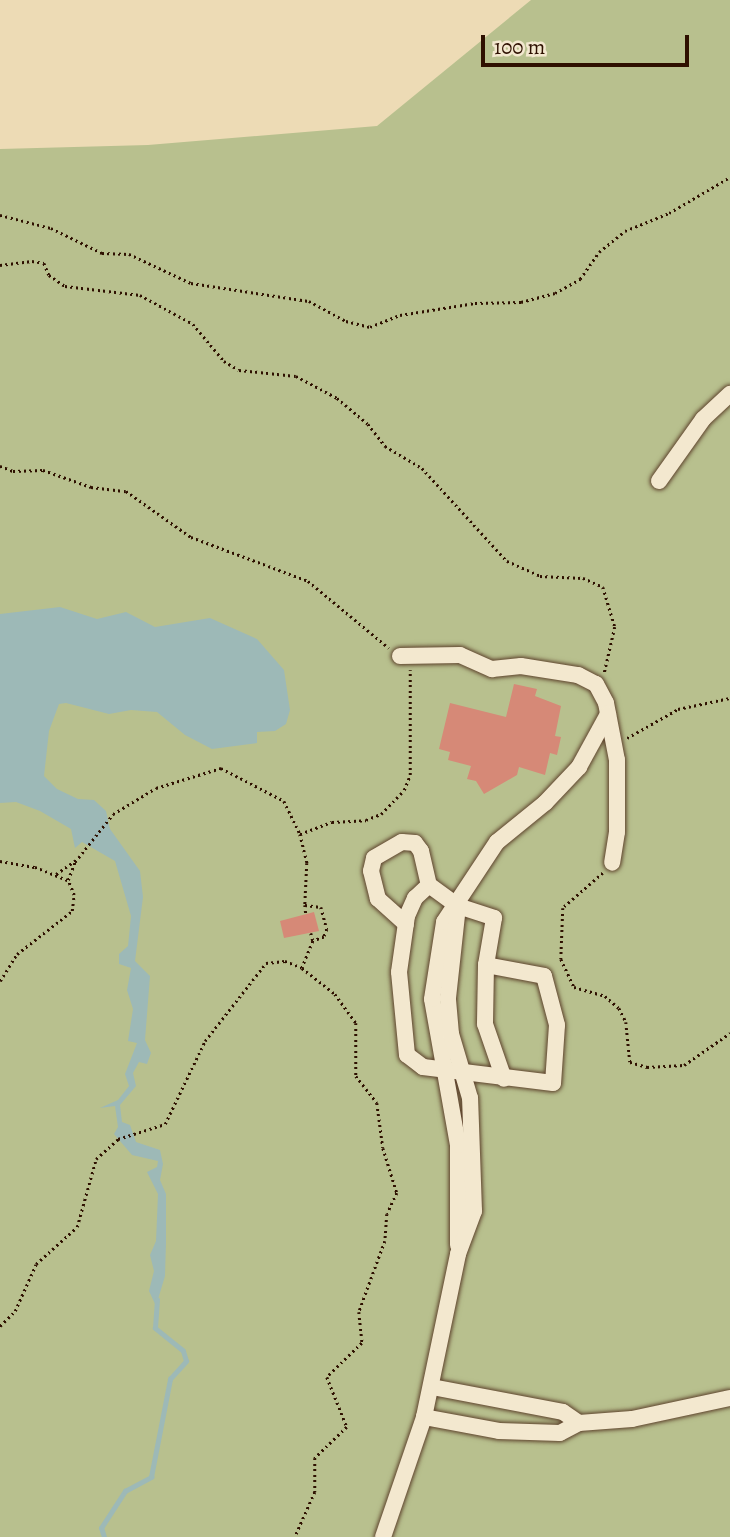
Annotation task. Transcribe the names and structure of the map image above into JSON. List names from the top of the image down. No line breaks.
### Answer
{"scale_bar":"100 m"}
